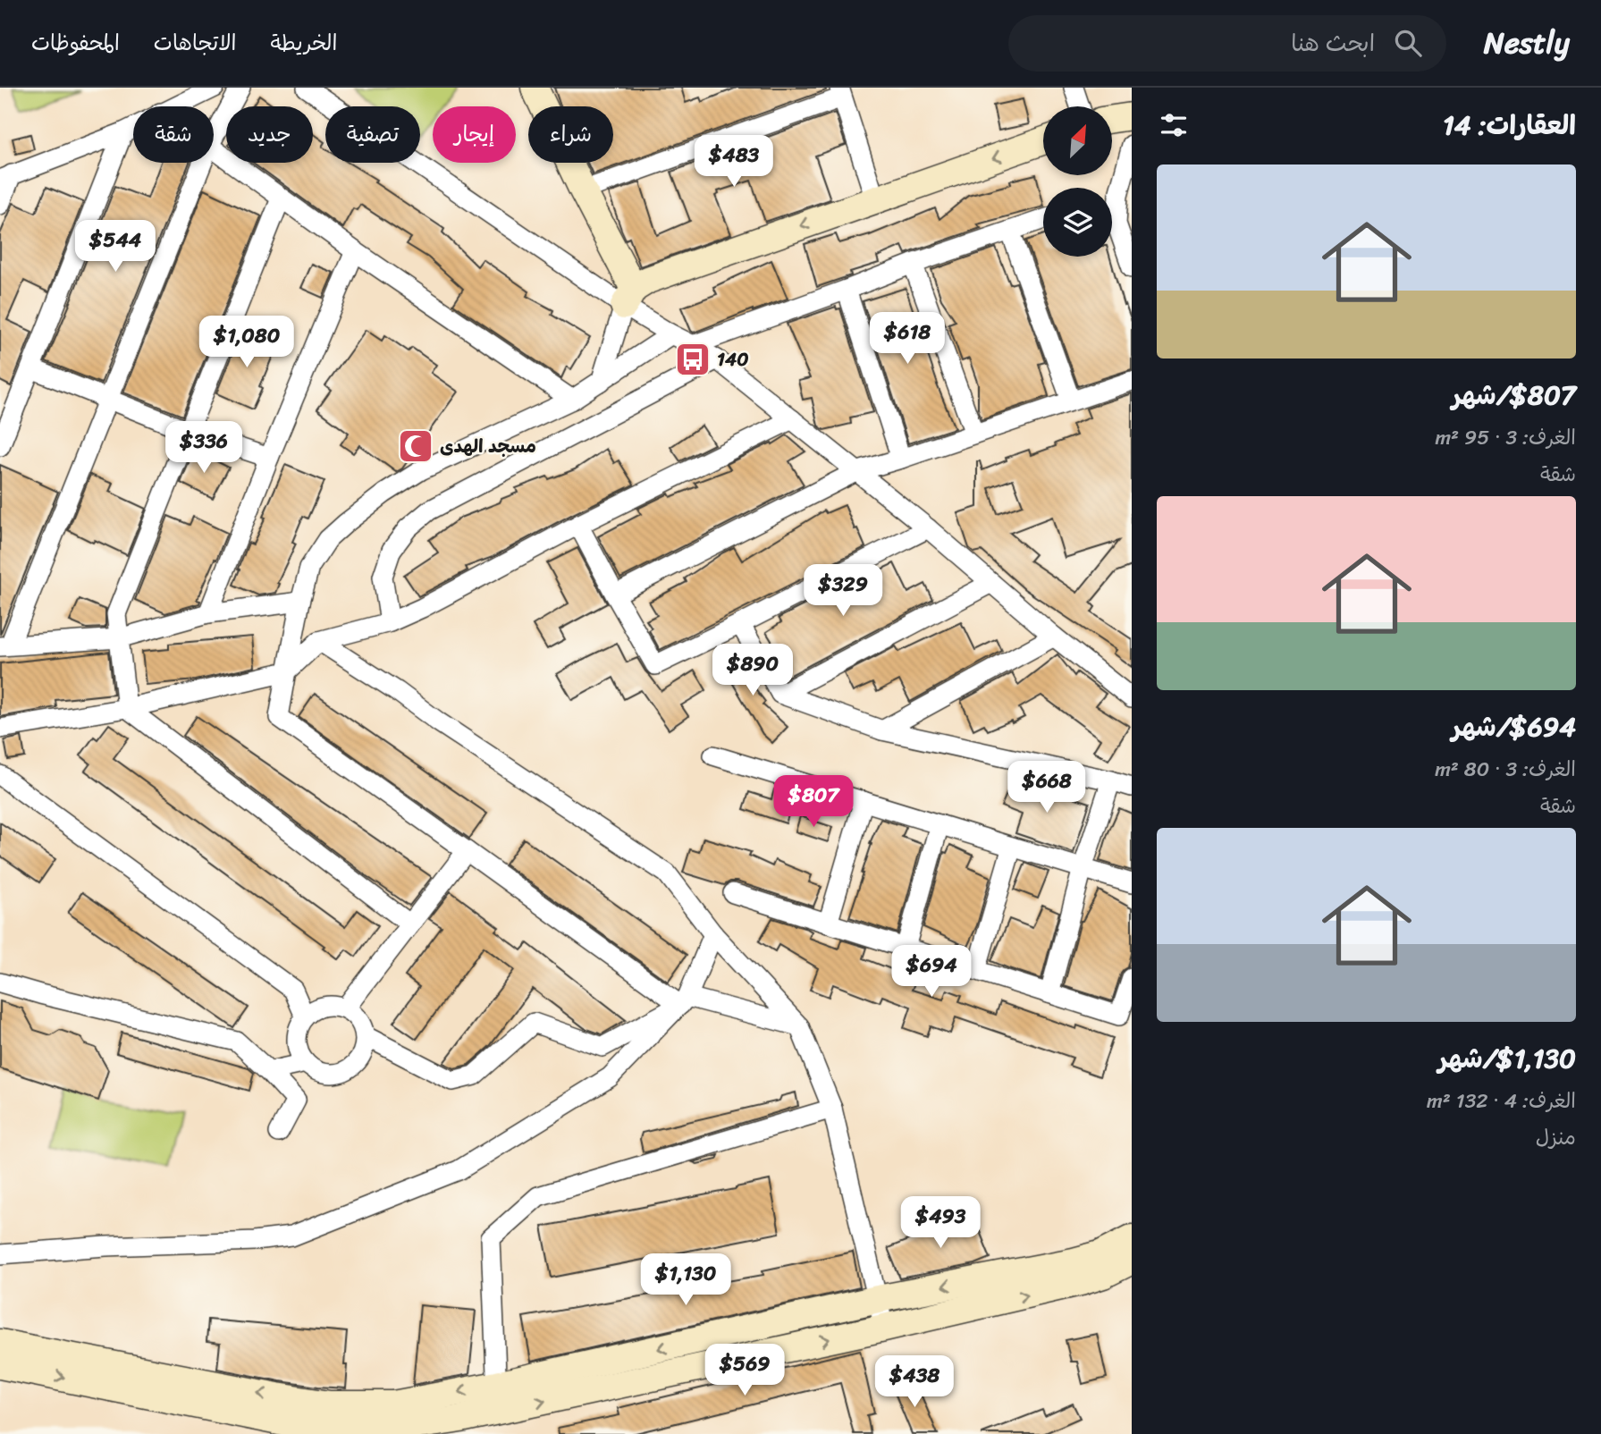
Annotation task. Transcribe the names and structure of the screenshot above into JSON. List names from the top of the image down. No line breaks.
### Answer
{"places":{"bus stop":["140"],"mosque":["مسجد الهدى"]},"north":"top right","page":{"header":"Nestly","search":"ابحث هنا","nav":["الخريطة","الاتجاهات","المحفوظات"],"heading":"العقارات: 14","chip":["شراء","إيجار","تصفية","جديد","شقة"],"price":["$483","$544","$618","$1,080","$336","$329","$890","$668","$807","$694","$493","$1,130","$569","$438"],"list":[{"name":"$807/شهر","note":"الغرف: 3 · 95 m² · شقة"},{"name":"$694/شهر","note":"الغرف: 3 · 80 m² · شقة"},{"name":"$1,130/شهر","note":"الغرف: 4 · 132 m² · منزل"}]}}
